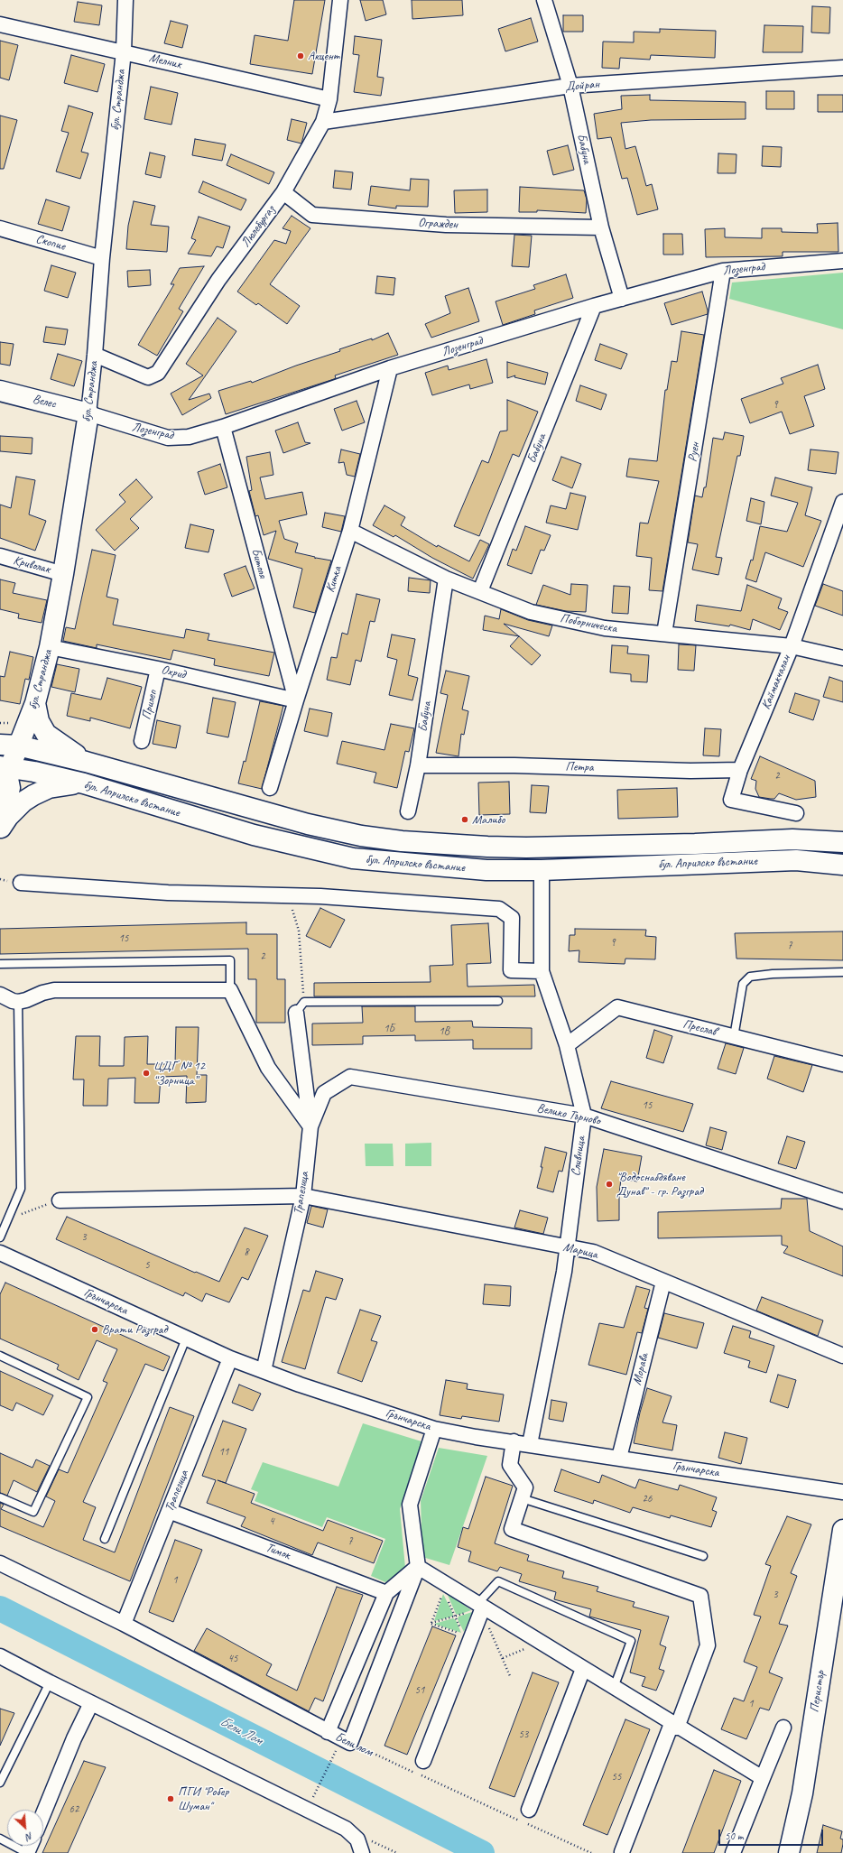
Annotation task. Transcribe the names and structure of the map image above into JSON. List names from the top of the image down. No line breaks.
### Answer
{"streets":{"street":["Мелник","Дойран","бул. Странджа","Бабуна","Огражден","Люлебургаз","Скопие","Лозенград","Велес","Руен","Битоля","Криволак","Китка","Поборническа","Охрид","Каймакчалан","Прилеп","Петра","бул. Априлско въстание","Преслав","Велико Търново","Сливница","Трапезица","Марица","Грънчарска","Морава","Тимок","Перистър","Бели лом"]},"crossings":[["Мелник","бул. Странджа"],["Мелник","Люлебургаз"],["Дойран","Бабуна"],["Дойран","Люлебургаз"],["бул. Странджа","Люлебургаз"],["бул. Странджа","Скопие"],["бул. Странджа","Лозенград"],["бул. Странджа","Велес"],["бул. Странджа","Криволак"],["бул. Странджа","Охрид"],["бул. Странджа","бул. Априлско въстание"],["Бабуна","Огражден"],["Бабуна","Лозенград"],["Бабуна","Поборническа"],["Бабуна","Петра"],["Огражден","Люлебургаз"],["Лозенград","Велес"],["Лозенград","Руен"],["Лозенград","Битоля"],["Лозенград","Китка"],["Руен","Поборническа"],["Битоля","Китка"],["Битоля","Охрид"],["Китка","Поборническа"],["Китка","Охрид"],["Поборническа","Каймакчалан"],["Охрид","Прилеп"],["Каймакчалан","Петра"],["бул. Априлско въстание","Сливница"],["Преслав","Сливница"],["Велико Търново","Сливница"],["Велико Търново","Трапезица"],["Сливница","Марица"],["Сливница","Грънчарска"],["Трапезица","Марица"],["Трапезица","Грънчарска"],["Трапезица","Тимок"],["Трапезица","Бели лом"],["Марица","Морава"],["Грънчарска","Морава"]],"water":["Бели Лом"],"places":["Акцент","Малибо","ЦДГ № 12 “Зорница”","\"Водоснабдяване Дунав\" - гр. Разград","Врати Разград","ПГИ \"Робер Шуман\""],"house_numbers":["9","2","15","9","7","2","1Б","1В","15","3","8","5","11","26","4","7","1","3","45","51","1","53","55","62"],"scale_bar":"50 m","north":"bottom right"}
